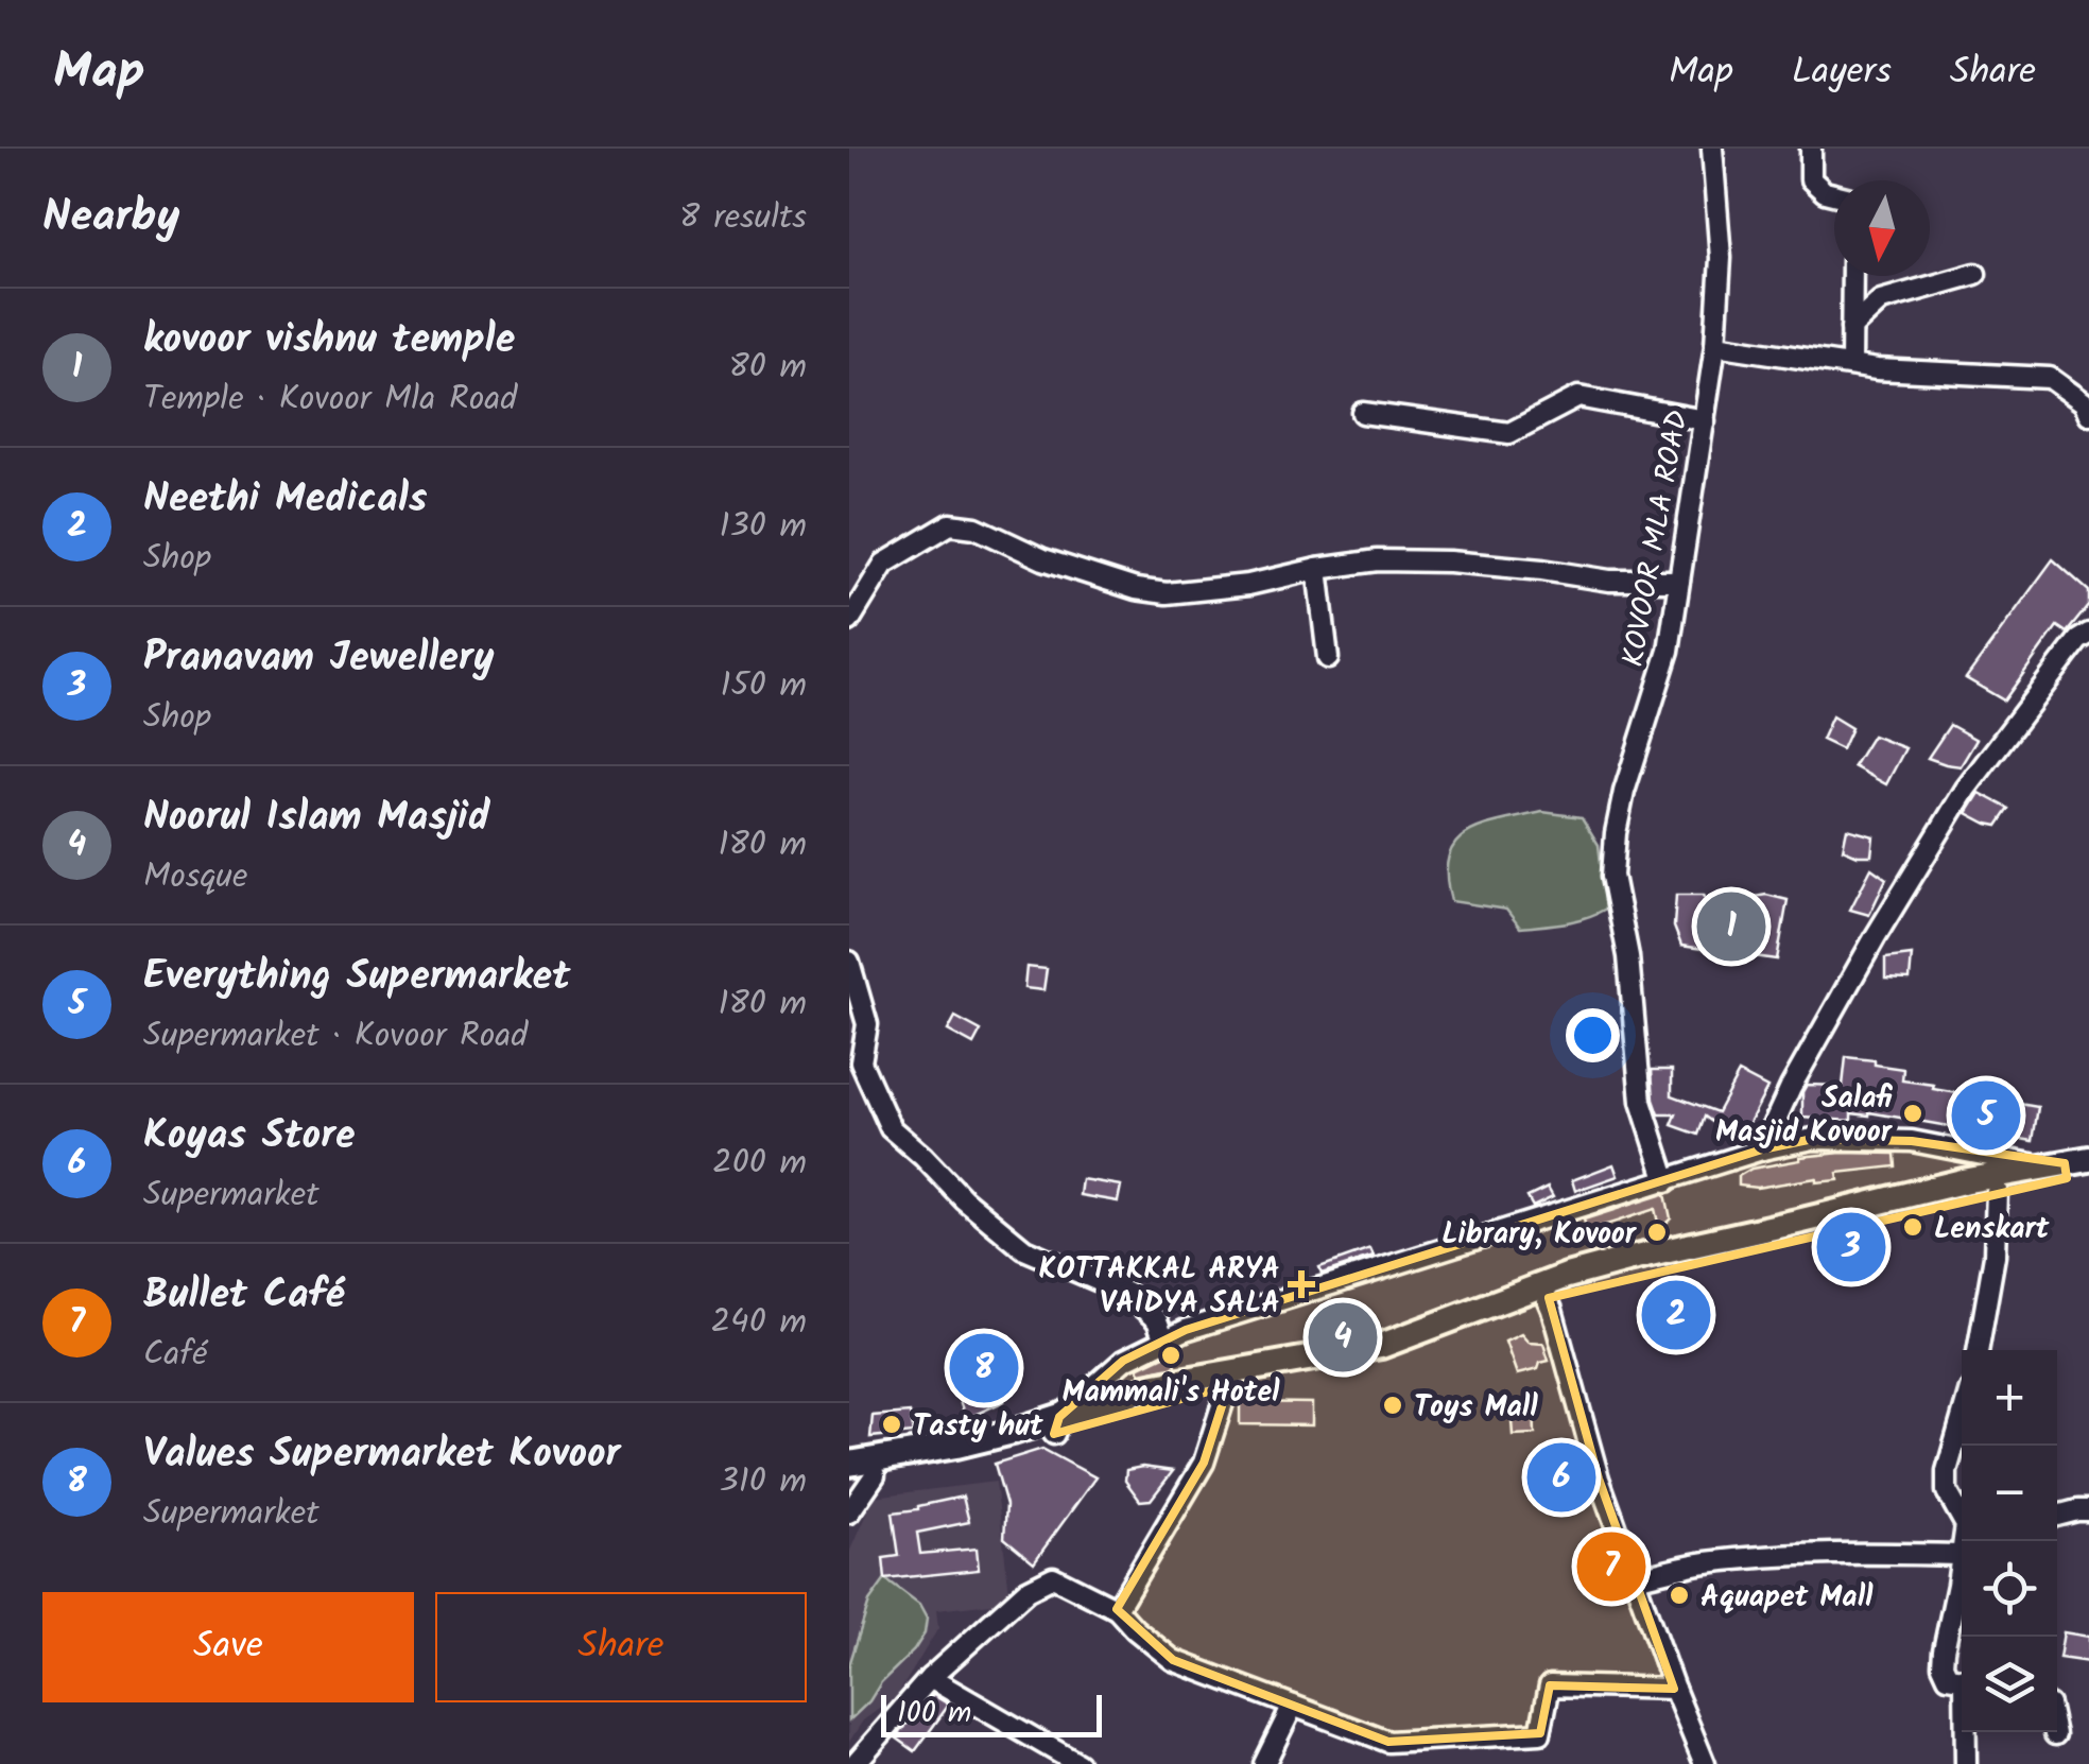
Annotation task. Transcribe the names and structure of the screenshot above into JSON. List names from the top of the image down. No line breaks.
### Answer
{"streets":{"street":["KOVOOR MLA ROAD"]},"places":{"other":["Salafi Masjid Kovoor","Lenskart","Library, Kovoor","Mammali's Hotel","Toys Mall","Tasty hut","Aquapet Mall"],"health":["KOTTAKKAL ARYA VAIDYA SALA"]},"scale_bar":"100 m","north":"bottom","page":{"header":"Map","nav":["Map","Layers","Share"],"heading":["Nearby","8 results"],"list":[{"mark":"1","name":"kovoor vishnu temple","note":"Temple · Kovoor Mla Road","value":"80 m"},{"mark":"2","name":"Neethi Medicals","note":"Shop","value":"130 m"},{"mark":"3","name":"Pranavam Jewellery","note":"Shop","value":"150 m"},{"mark":"4","name":"Noorul Islam Masjid","note":"Mosque","value":"180 m"},{"mark":"5","name":"Everything Supermarket","note":"Supermarket · Kovoor Road","value":"180 m"},{"mark":"6","name":"Koyas Store","note":"Supermarket","value":"200 m"},{"mark":"7","name":"Bullet Café","note":"Café","value":"240 m"},{"mark":"8","name":"Values Supermarket Kovoor","note":"Supermarket","value":"310 m"}],"pins":["1","5","3","2","4","8","6","7"],"map_buttons":["+","−"],"buttons":["Save","Share"],"scale":"100 m"}}
